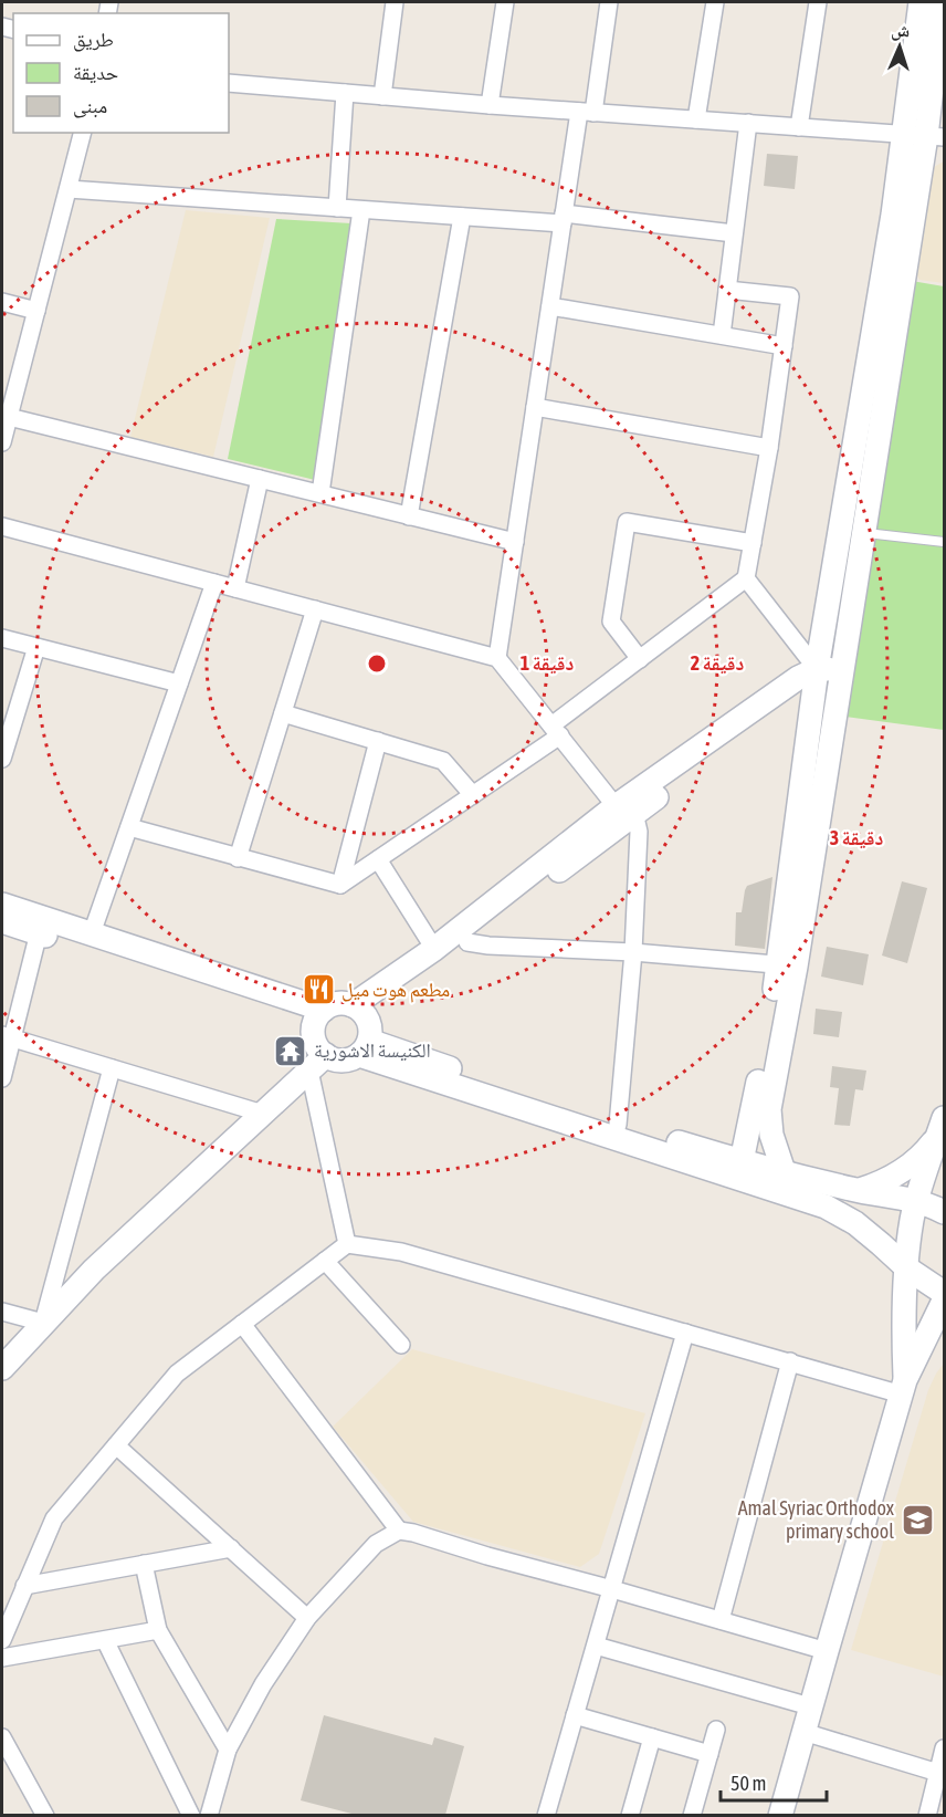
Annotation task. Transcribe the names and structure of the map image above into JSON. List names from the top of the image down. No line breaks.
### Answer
{"places":{"restaurant":["مطعم هوت ميل"],"temple":["الكنيسة الاشورية"],"school or university":["Amal Syriac Orthodox primary school"]},"legend":["طريق","حديقة","مبنى"],"scale_bar":"50 m","north":"top","rings":["1 دقيقة","2 دقيقة","3 دقيقة"]}
